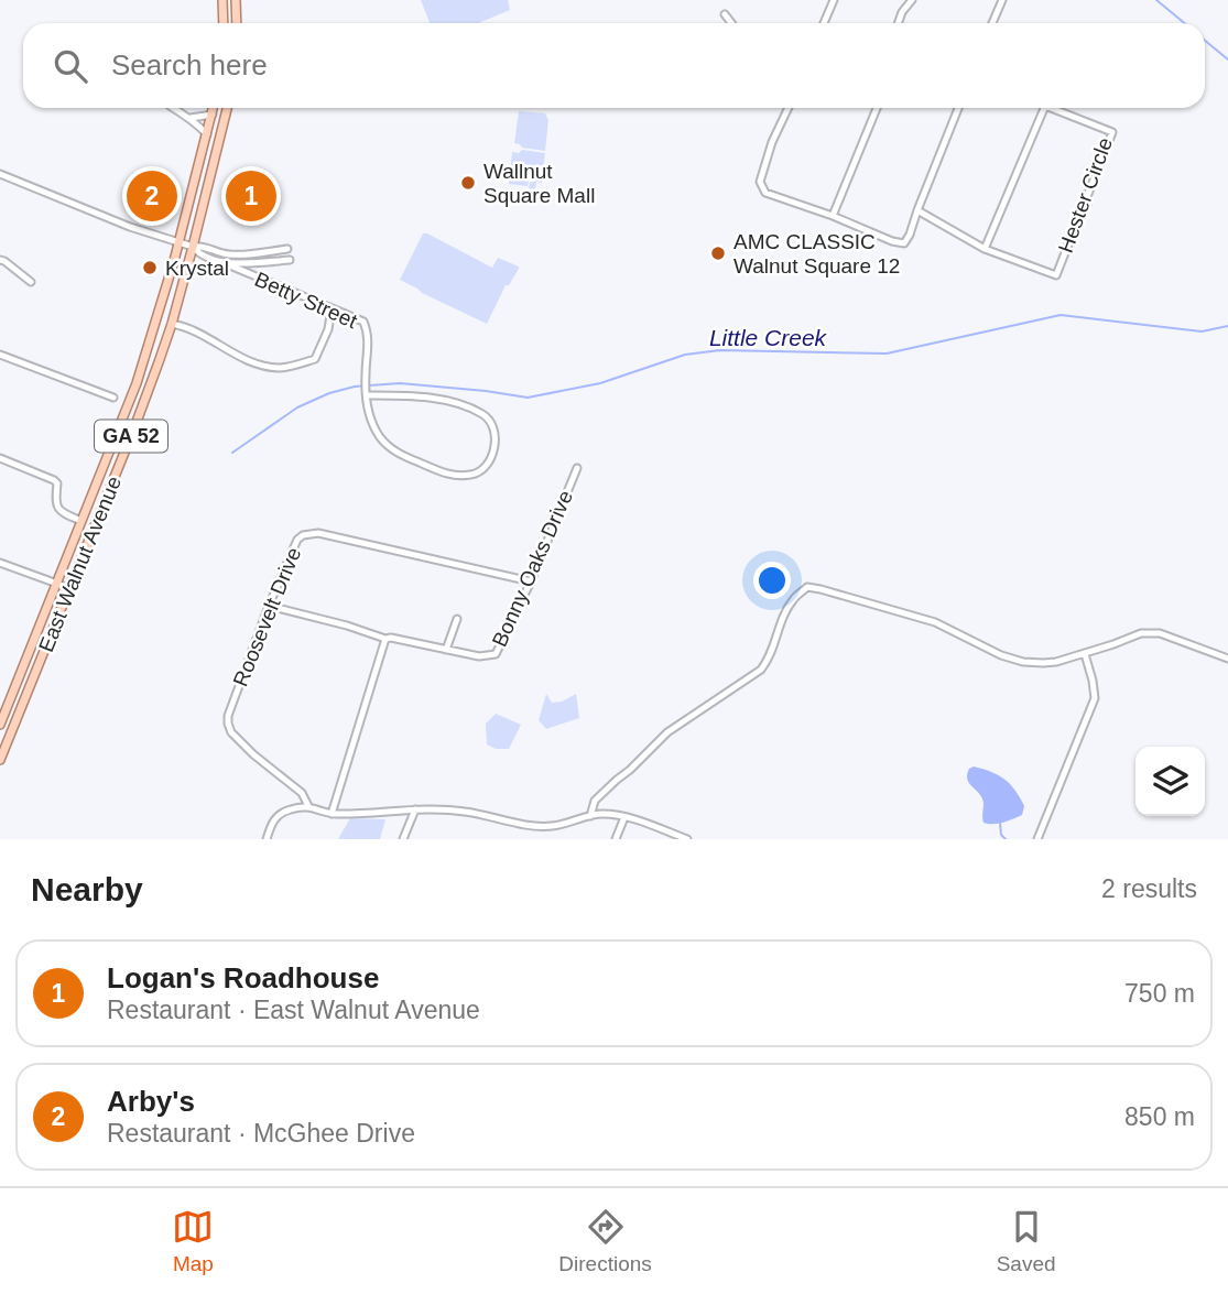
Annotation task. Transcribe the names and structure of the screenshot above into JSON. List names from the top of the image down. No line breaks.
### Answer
{"streets":{"main road":["GA 52","East Walnut Avenue"],"street":["Hester Circle","Betty Street","Bonny Oaks Drive","Roosevelt Drive"]},"crossings":[["Betty Street","East Walnut Avenue"],["Bonny Oaks Drive","Roosevelt Drive"]],"water":["Little Creek"],"places":["Wallnut Square Mall","AMC CLASSIC Walnut Square 12","Krystal"],"page":{"search":"Search here","pins":["1","2"],"heading":["Nearby","2 results"],"list":[{"mark":"1","name":"Logan's Roadhouse","note":"Restaurant · East Walnut Avenue","value":"750 m"},{"mark":"2","name":"Arby's","note":"Restaurant · McGhee Drive","value":"850 m"}],"nav":["Map","Directions","Saved"]}}
